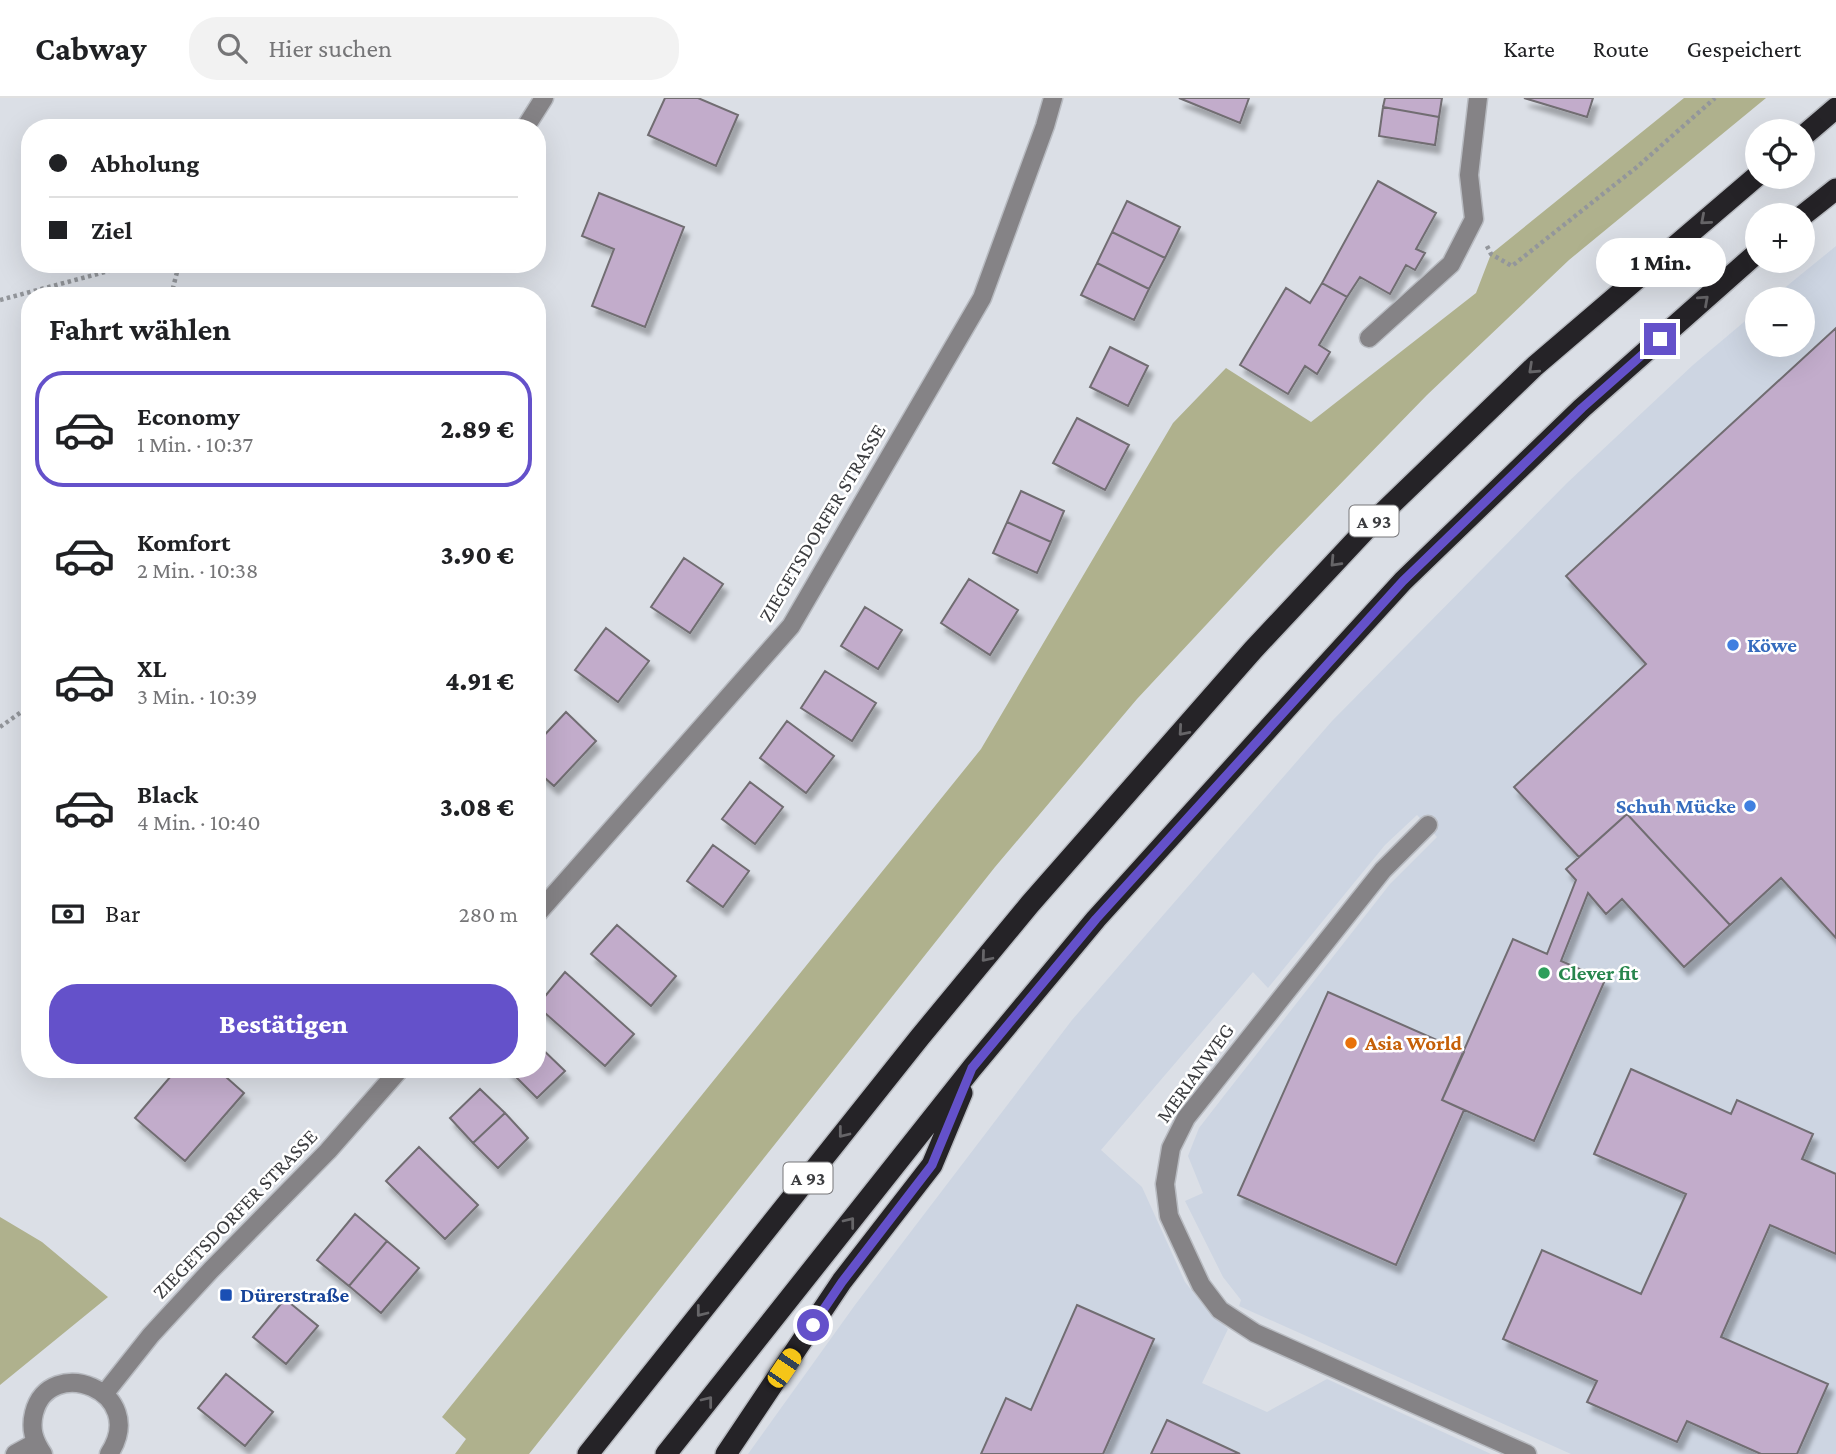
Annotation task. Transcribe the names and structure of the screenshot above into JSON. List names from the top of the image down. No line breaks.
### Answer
{"streets":{"highway":["A 93"],"street":["ZIEGETSDORFER STRASSE","MERIANWEG"]},"places":{"other":["Köwe","Schuh Mücke","Clever fit","Asia World"],"transit":["Dürerstraße"]},"page":{"header":"Cabway","search":"Hier suchen","nav":["Karte","Route","Gespeichert"],"map_buttons":["+","−"],"banner":["Abholung","Ziel"],"bubble":"1 Min.","heading":"Fahrt wählen","list":[{"name":"Economy","note":"1 Min. · 10:37","value":"2.89 €"},{"name":"Komfort","note":"2 Min. · 10:38","value":"3.90 €"},{"name":"XL","note":"3 Min. · 10:39","value":"4.91 €"},{"name":"Black","note":"4 Min. · 10:40","value":"3.08 €"}],"pay":["Bar","280 m"],"buttons":"Bestätigen"}}
